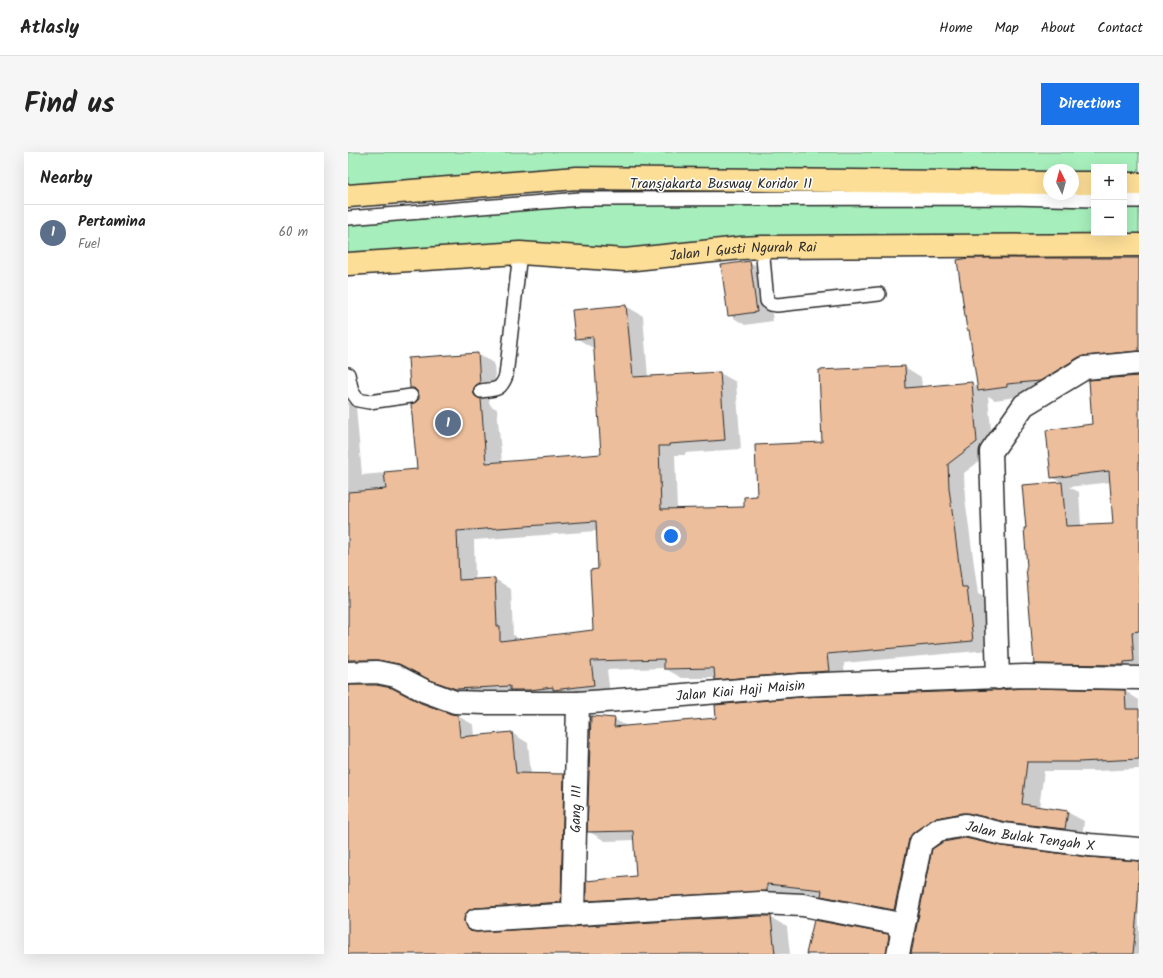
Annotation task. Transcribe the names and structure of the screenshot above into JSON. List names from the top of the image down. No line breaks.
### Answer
{"streets":{"main road":["Jalan I Gusti Ngurah Rai"],"street":["Jalan Kiai Haji Maisin","Gang III","Jalan Bulak Tengah X"],"lane":["Transjakarta Busway Koridor 11"]},"crossings":[["Jalan Kiai Haji Maisin","Gang III"]],"north":"top","page":{"header":"Atlasly","nav":["Home","Map","About","Contact"],"title":"Find us","buttons":"Directions","heading":"Nearby","map_buttons":["+","−"],"list":[{"mark":"1","name":"Pertamina","note":"Fuel","value":"60 m"}],"pins":"1"}}
